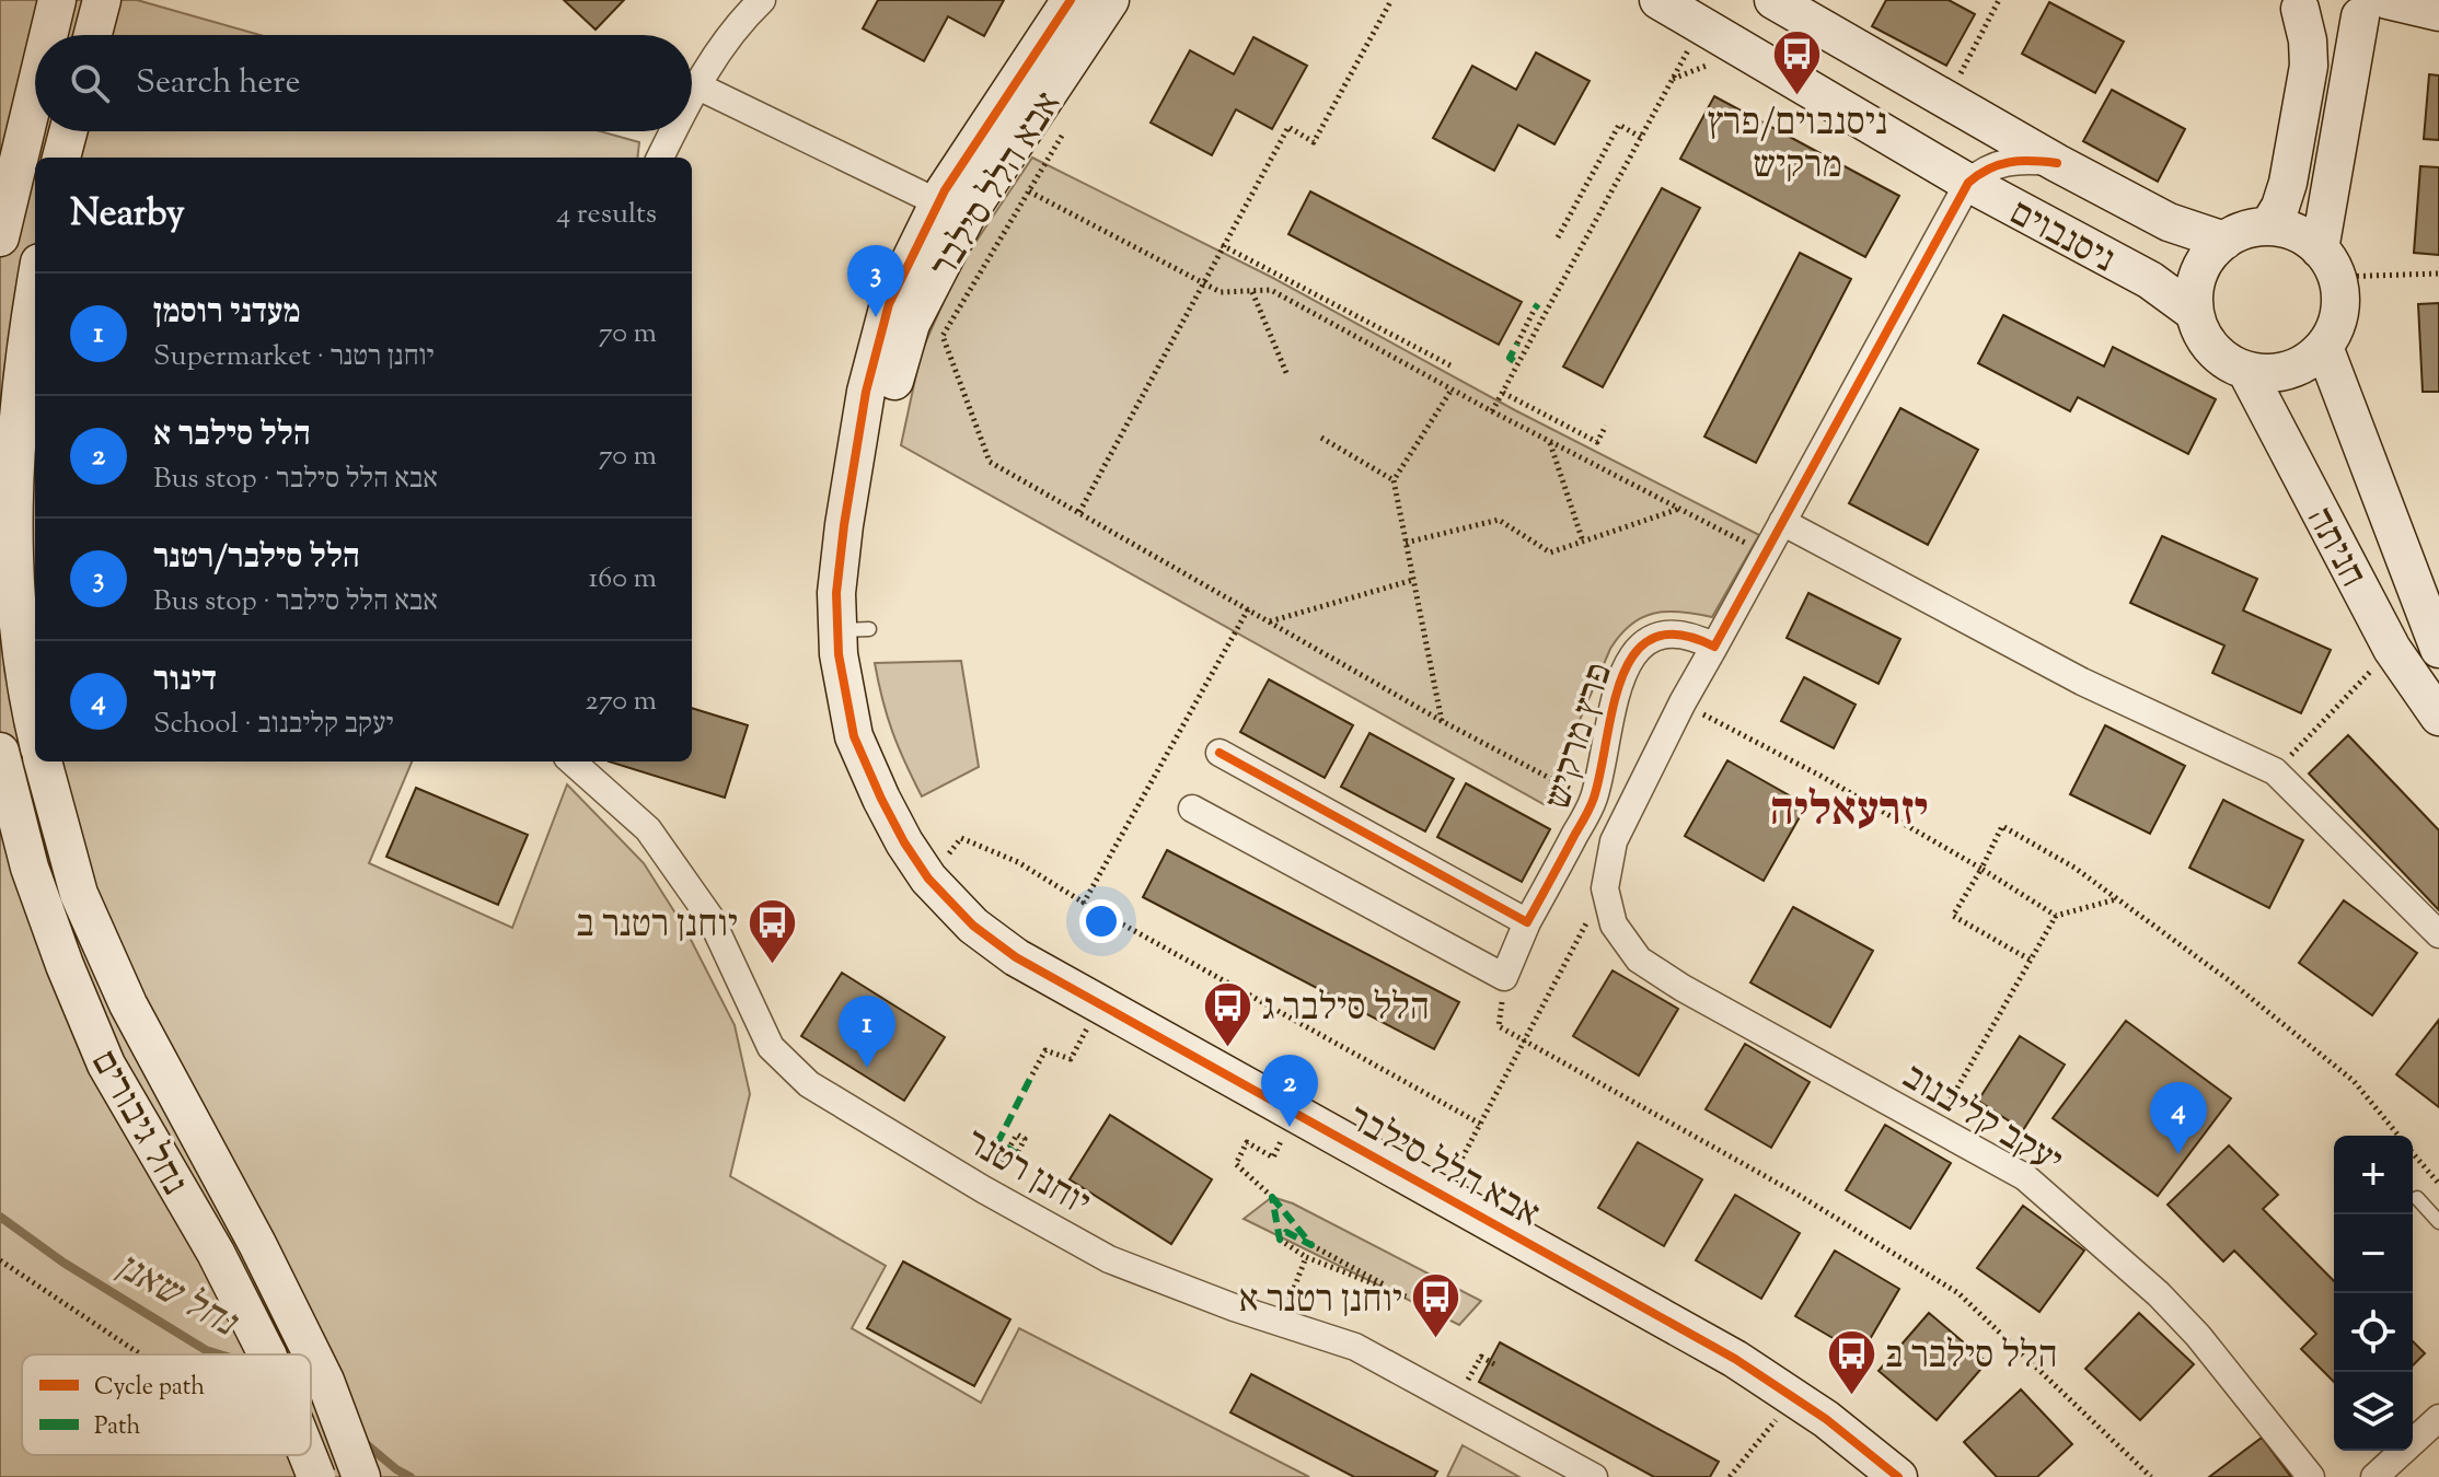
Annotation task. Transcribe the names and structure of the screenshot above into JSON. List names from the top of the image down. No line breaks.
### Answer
{"streets":{"street":["אבא הלל סילבר","ניסנבוים","חניתה","פרץ מרקיש","יעקב קליבנוב","נחל גיבורים","יוחנן רטנר"]},"crossings":[["ניסנבוים","חניתה"],["ניסנבוים","פרץ מרקיש"],["פרץ מרקיש","יעקב קליבנוב"]],"districts":["יזרעאליה"],"water":["נחל שאנן"],"places":{"bus stop":["ניסנבוים/פרץ מרקיש","יוחנן רטנר ב","הלל סילבר ג","יוחנן רטנר א","הלל סילבר ב"]},"legend":["Cycle path","Path"],"page":{"search":"Search here","heading":["Nearby","4 results"],"pins":["3","1","2","4"],"list":[{"mark":"1","name":"מעדני רוסמן","note":"Supermarket · יוחנן רטנר","value":"70 m"},{"mark":"2","name":"הלל סילבר א","note":"Bus stop · אבא הלל סילבר","value":"70 m"},{"mark":"3","name":"הלל סילבר/רטנר","note":"Bus stop · אבא הלל סילבר","value":"160 m"},{"mark":"4","name":"דינור","note":"School · יעקב קליבנוב","value":"270 m"}],"map_buttons":["+","−"]}}
